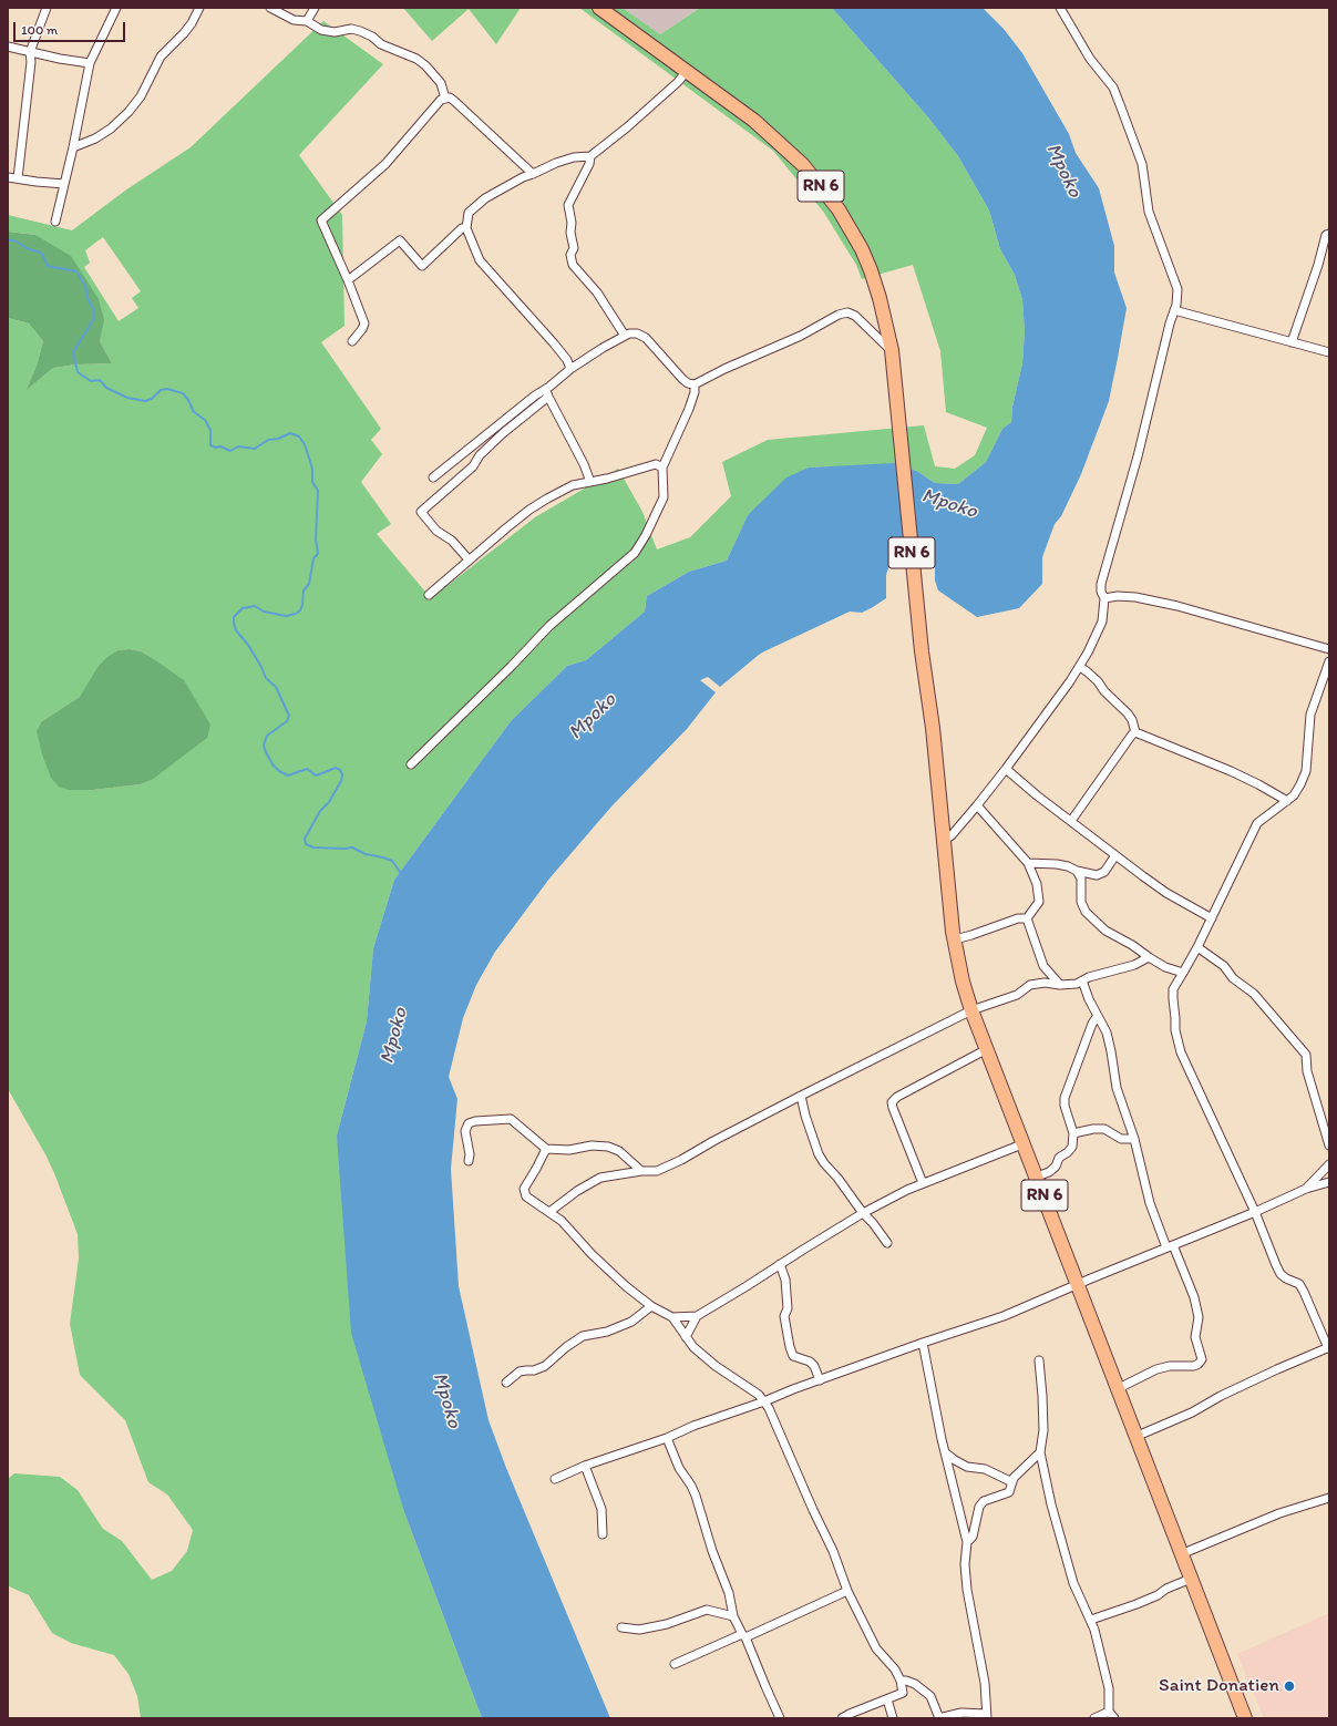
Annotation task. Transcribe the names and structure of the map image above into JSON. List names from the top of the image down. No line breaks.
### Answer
{"streets":{"main road":["RN 6"]},"water":["Mpoko"],"places":["Saint Donatien"],"scale_bar":"100 m"}
